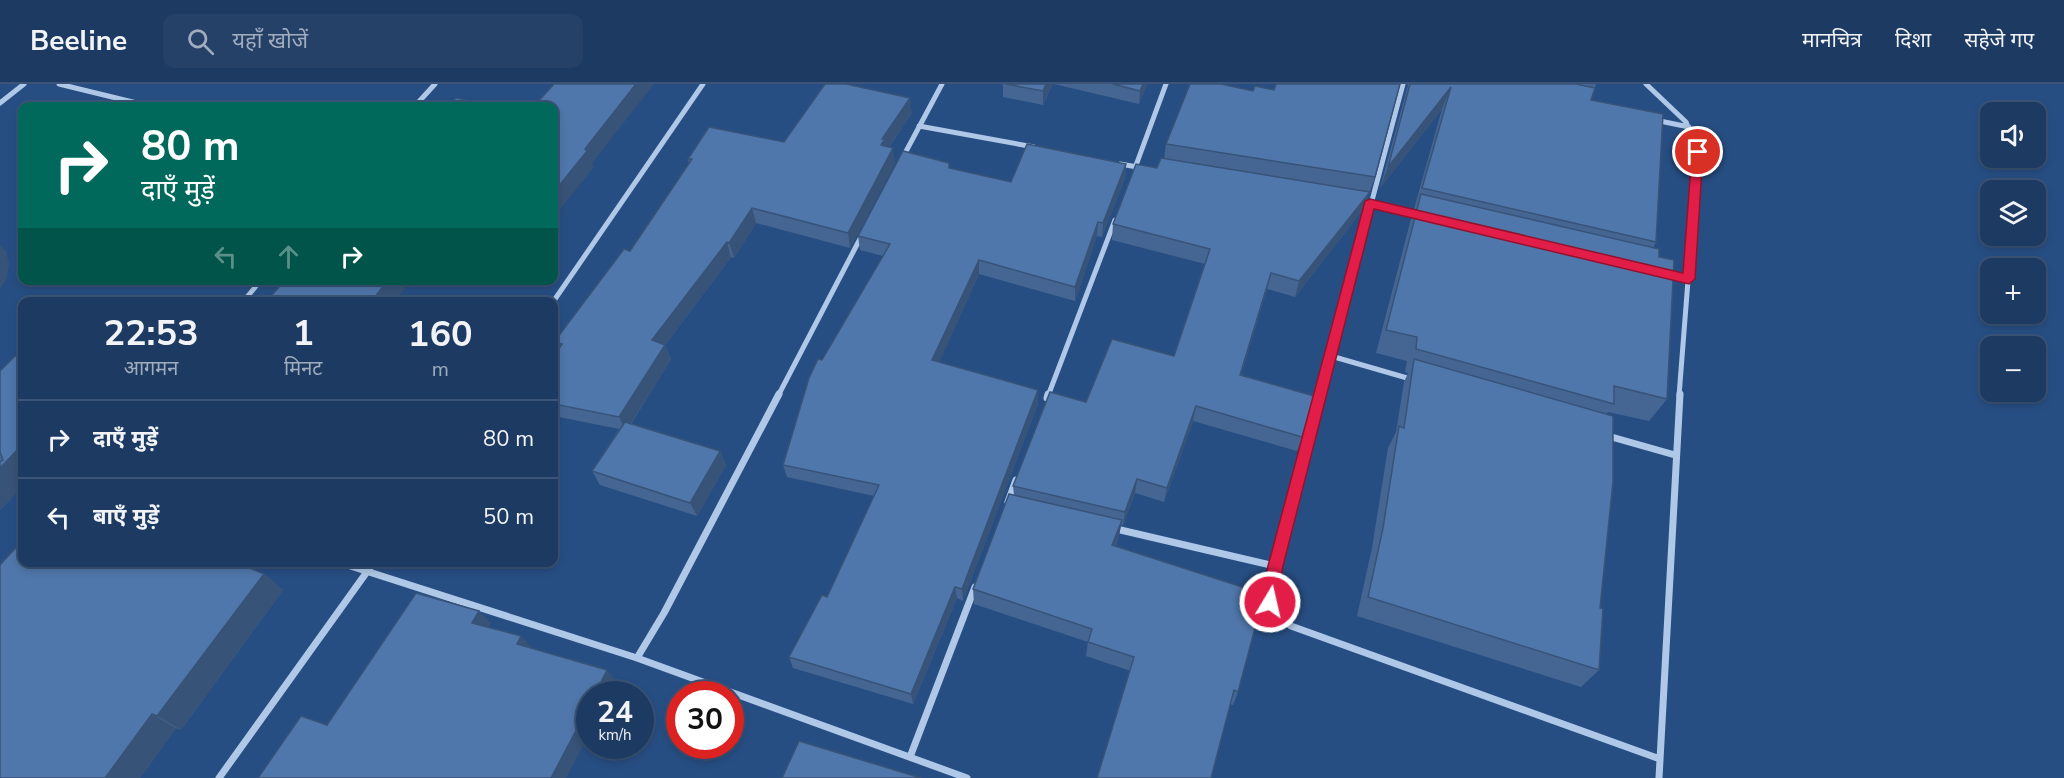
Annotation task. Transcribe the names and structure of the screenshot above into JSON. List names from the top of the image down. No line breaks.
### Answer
{"page":{"header":"Beeline","search":"यहाँ खोजें","nav":["मानचित्र","दिशा","सहेजे गए"],"map_buttons":["+","−"],"turn":["80 m","दाएँ मुड़ें"],"eta":["22:53","आगमन","1","मिनट","160","m"],"list":[{"name":"दाएँ मुड़ें","value":"80 m"},{"name":"बाएँ मुड़ें","value":"50 m"}],"speed":"24 km/h","limit":"30"}}
